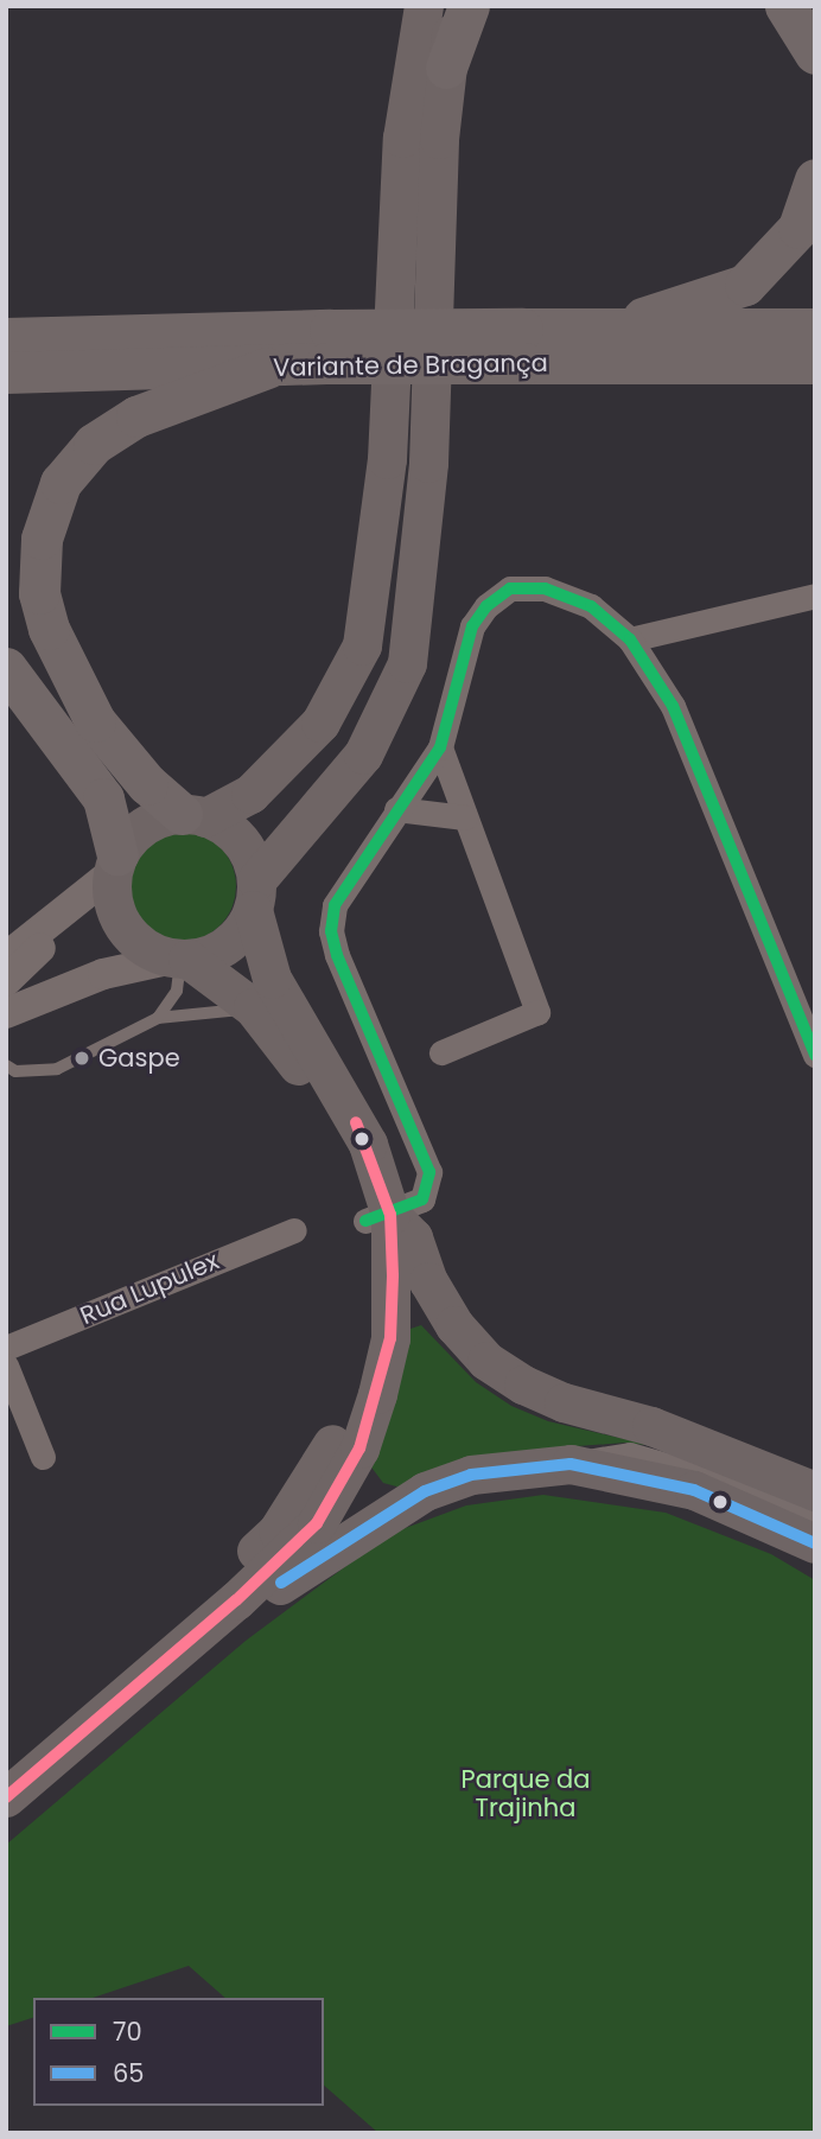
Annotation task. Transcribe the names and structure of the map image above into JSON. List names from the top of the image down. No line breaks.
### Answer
{"streets":{"highway":["Variante de Bragança"],"street":["Rua Lupulex"]},"parks":["Parque da Trajinha"],"places":["Gaspe"],"lines":["transit line 70","transit line 65"],"legend":["70","65"]}
